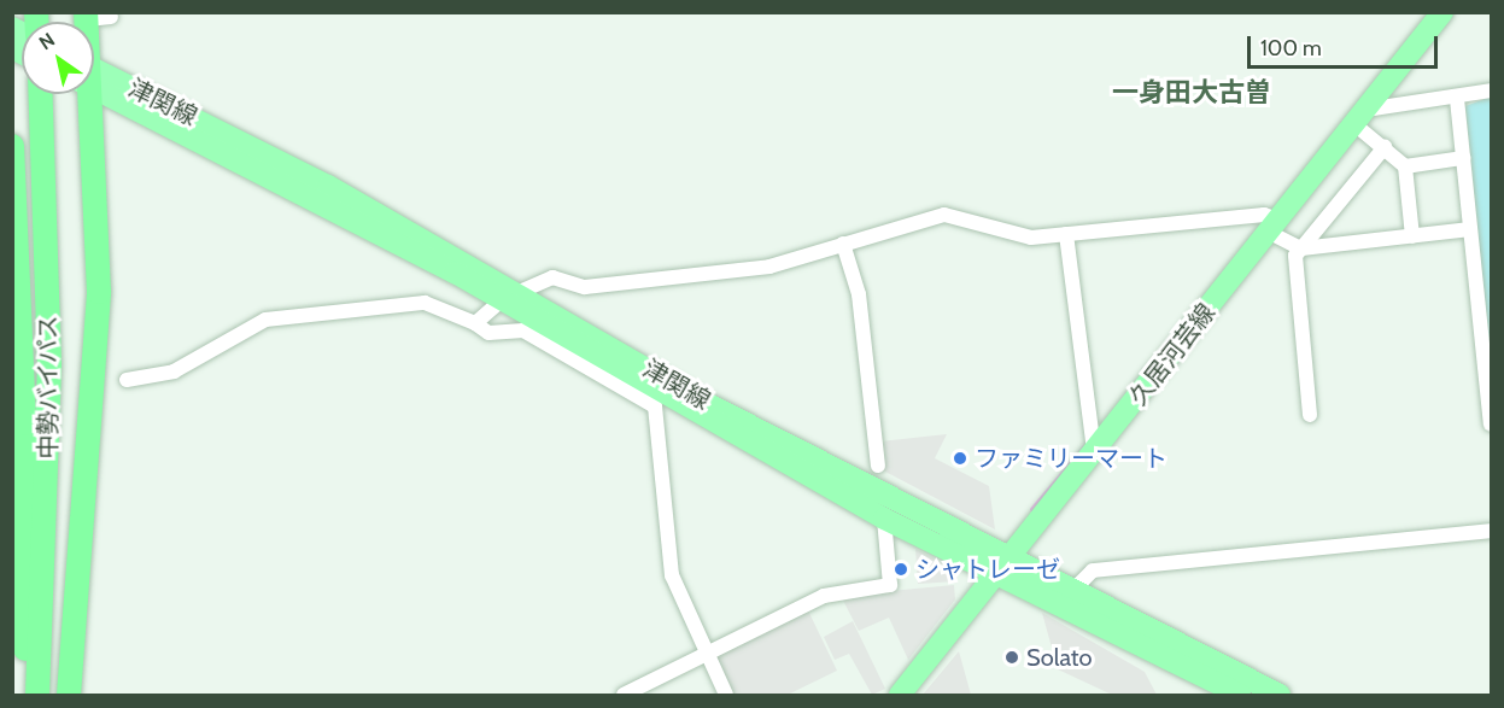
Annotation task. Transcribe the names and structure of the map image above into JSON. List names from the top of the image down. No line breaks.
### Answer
{"streets":{"highway":["中勢バイパス"],"main road":["津関線","久居河芸線"]},"crossings":[["津関線","久居河芸線"]],"districts":["一身田大古曽"],"places":["ファミリーマート","シャトレーゼ","Solato"],"scale_bar":"100 m","north":"top left"}
